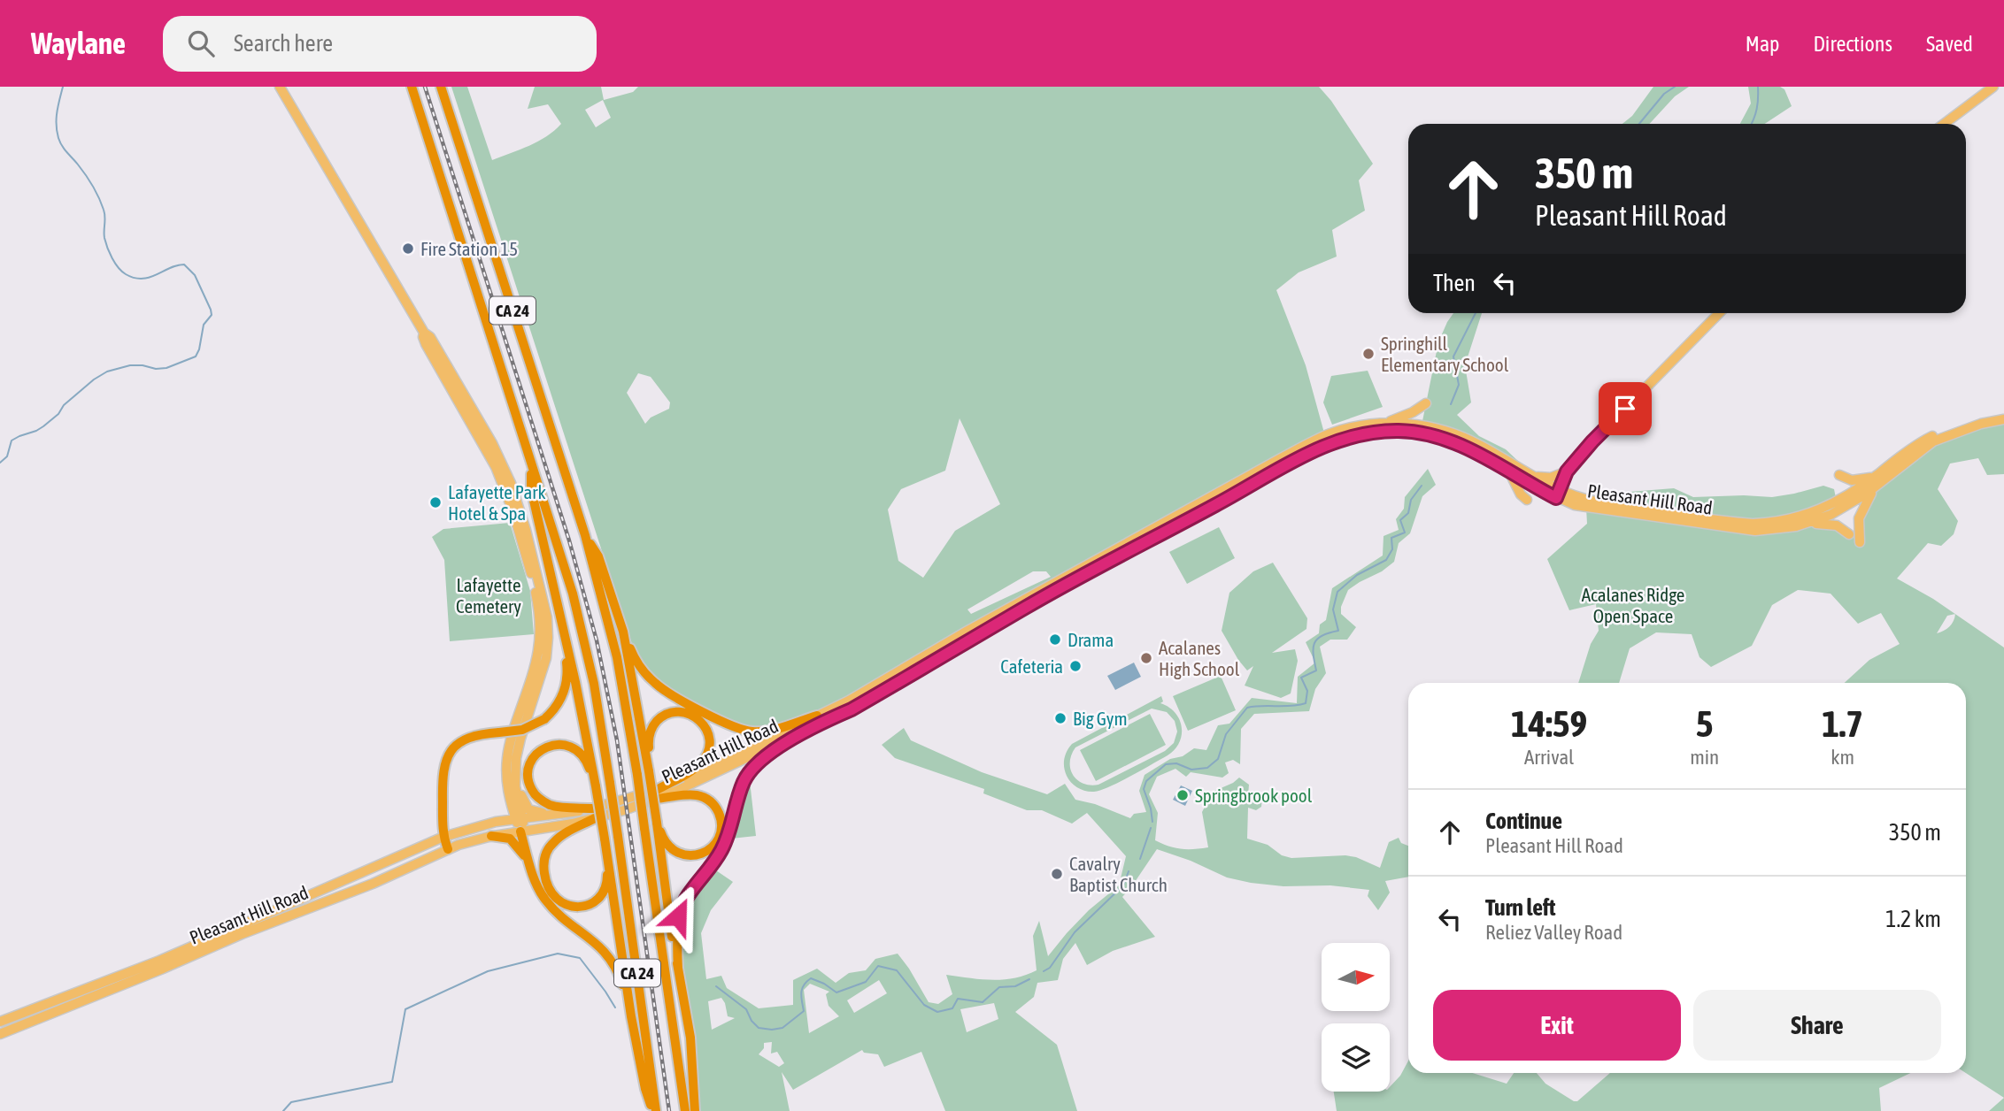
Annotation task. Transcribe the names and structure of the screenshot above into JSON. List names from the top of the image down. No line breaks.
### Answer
{"streets":{"highway":["CA 24"],"main road":["Pleasant Hill Road"]},"parks":["Lafayette Cemetery","Acalanes Ridge Open Space"],"places":["Fire Station 15","Springhill Elementary School","Lafayette Park Hotel & Spa","Drama","Acalanes High School","Cafeteria","Big Gym","Springbrook pool","Cavalry Baptist Church"],"north":"right","page":{"header":"Waylane","search":"Search here","nav":["Map","Directions","Saved"],"turn":["350 m","Pleasant Hill Road"],"then":"Then","eta":["14:59","Arrival","5","min","1.7","km"],"list":[{"name":"Continue","note":"Pleasant Hill Road","value":"350 m"},{"name":"Turn left","note":"Reliez Valley Road","value":"1.2 km"}],"buttons":["Exit","Share"]}}
